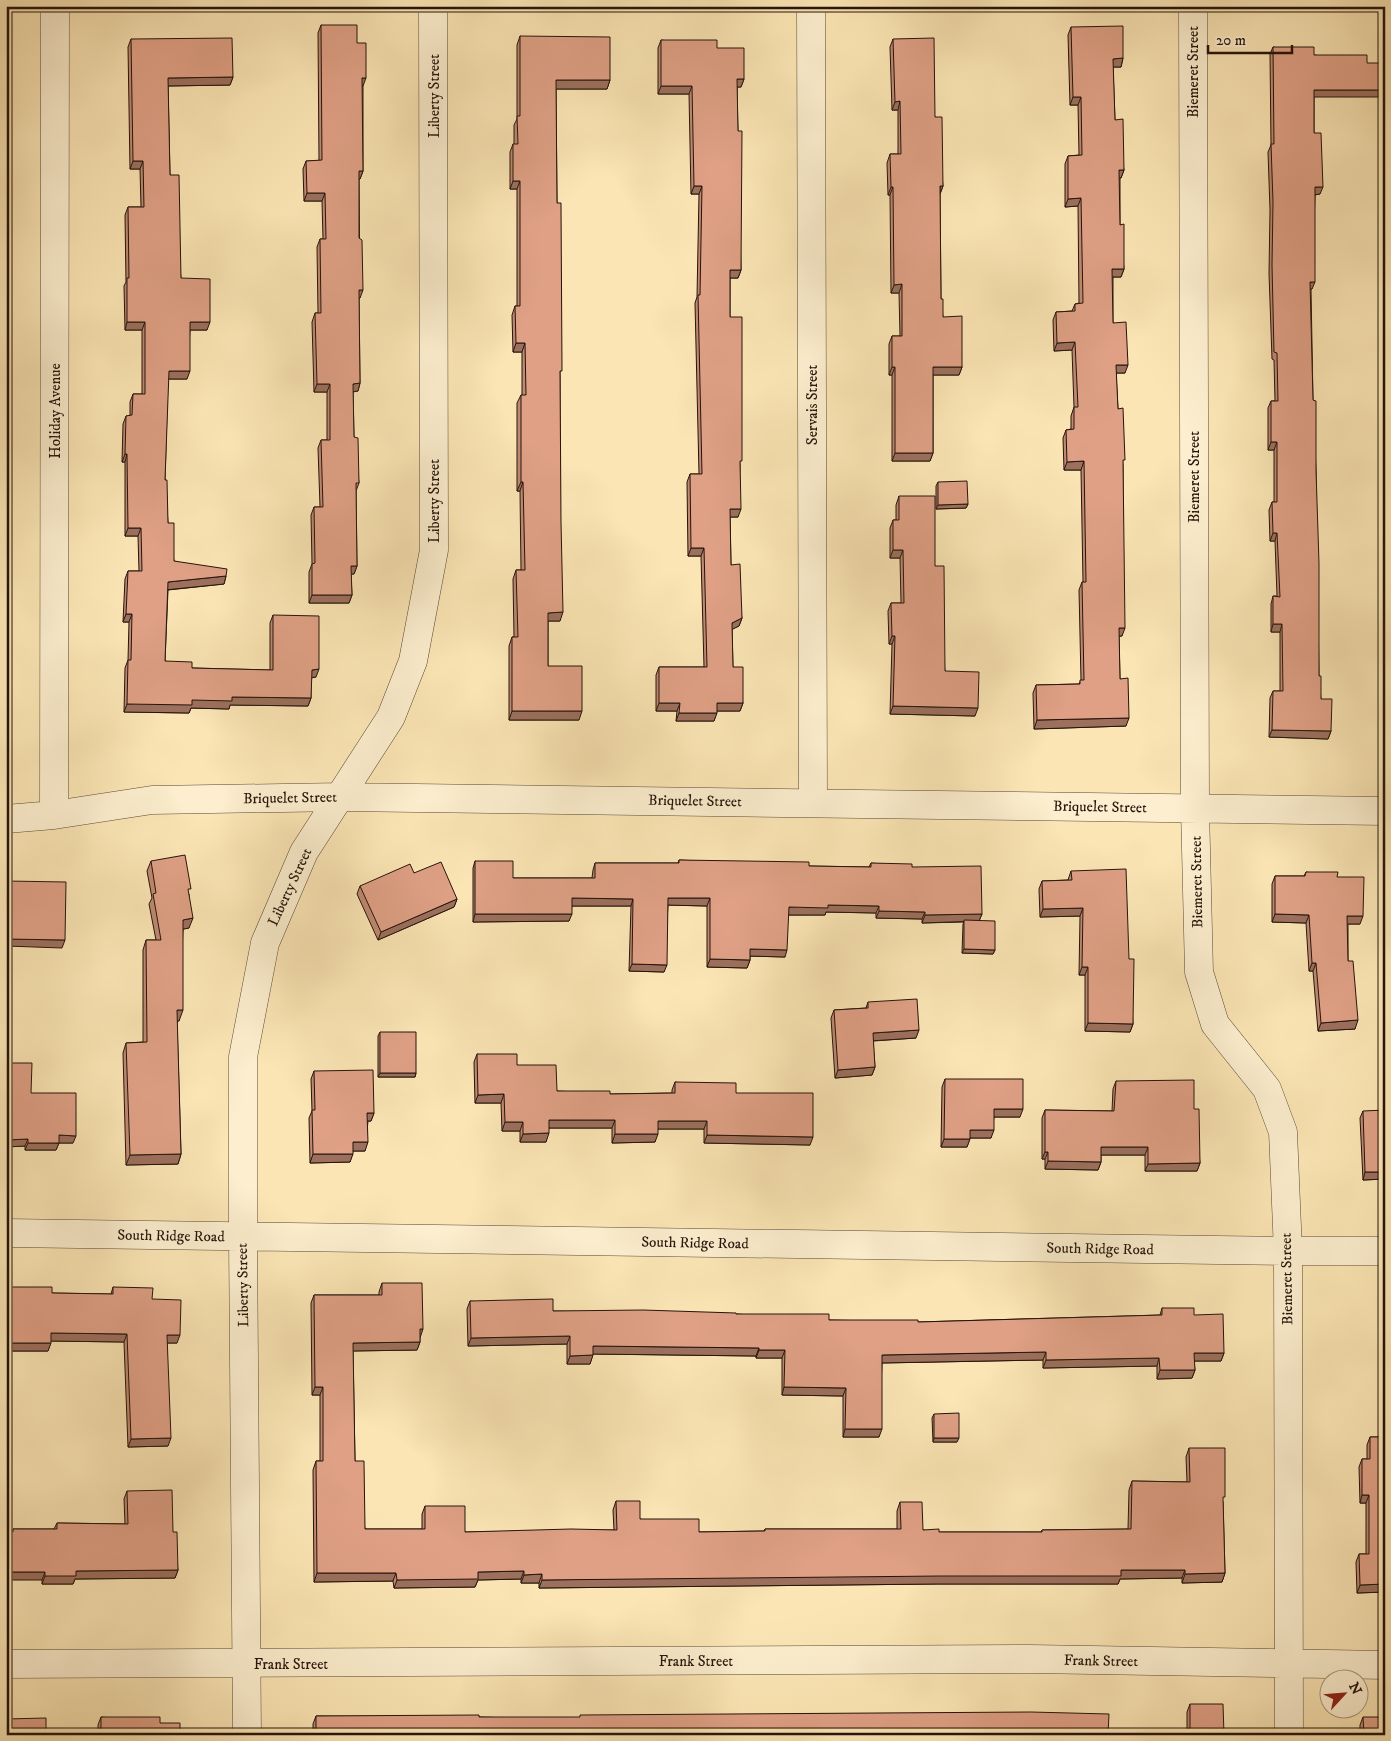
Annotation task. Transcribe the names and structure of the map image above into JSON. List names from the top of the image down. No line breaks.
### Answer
{"streets":{"street":["Biemeret Street","Liberty Street","Servais Street","Holiday Avenue","Briquelet Street","South Ridge Road","Frank Street"]},"crossings":[["Biemeret Street","Briquelet Street"],["Biemeret Street","South Ridge Road"],["Biemeret Street","Frank Street"],["Liberty Street","Briquelet Street"],["Liberty Street","South Ridge Road"],["Liberty Street","Frank Street"],["Servais Street","Briquelet Street"],["Holiday Avenue","Briquelet Street"]],"scale_bar":"20 m","north":"top right"}
